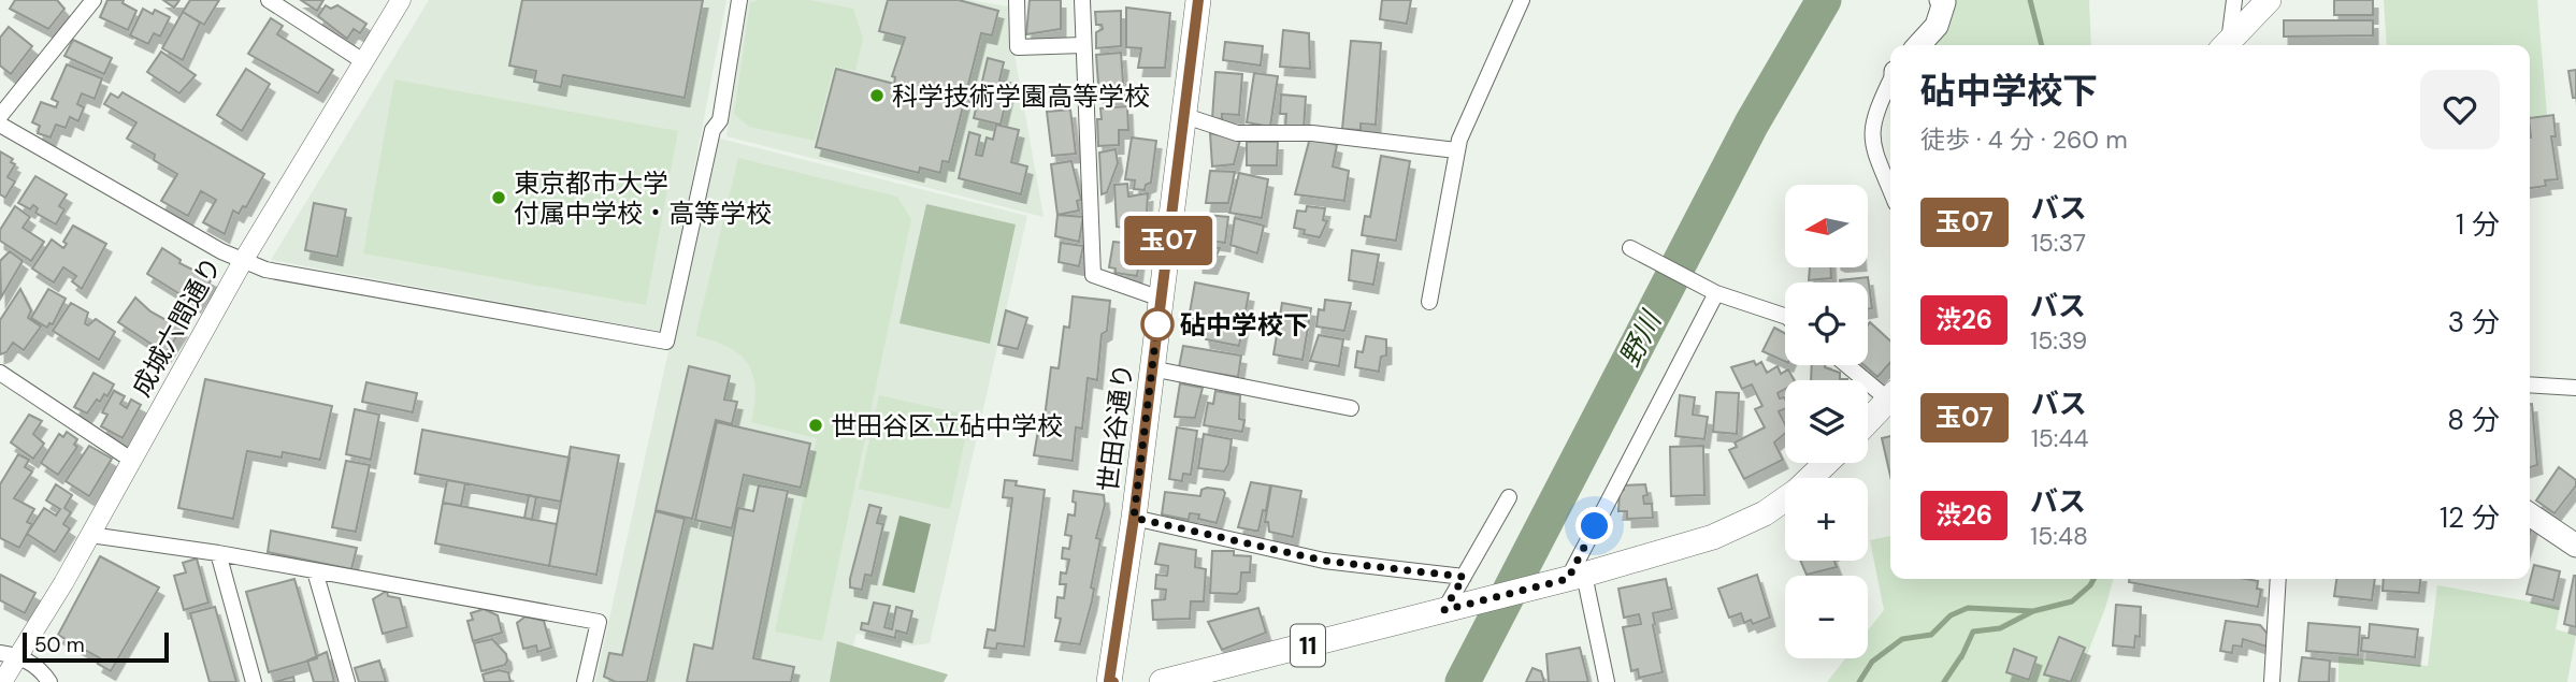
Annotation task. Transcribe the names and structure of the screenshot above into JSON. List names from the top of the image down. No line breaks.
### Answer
{"streets":{"main road":["世田谷通り","11"],"street":["成城六間通り"]},"water":["野川"],"places":["科学技術学園高等学校","東京都市大学 付属中学校・高等学校","砧中学校下","世田谷区立砧中学校"],"lines":["bus line 玉07"],"scale_bar":"50 m","north":"left","page":{"on_map":"玉07","heading":["砧中学校下","徒歩 · 4 分 · 260 m"],"list":[{"mark":"玉07","name":"バス","note":"15:37","value":"1 分"},{"mark":"渋26","name":"バス","note":"15:39","value":"3 分"},{"mark":"玉07","name":"バス","note":"15:44","value":"8 分"},{"mark":"渋26","name":"バス","note":"15:48","value":"12 分"}],"map_buttons":["+","−"],"scale":"50 m"}}
